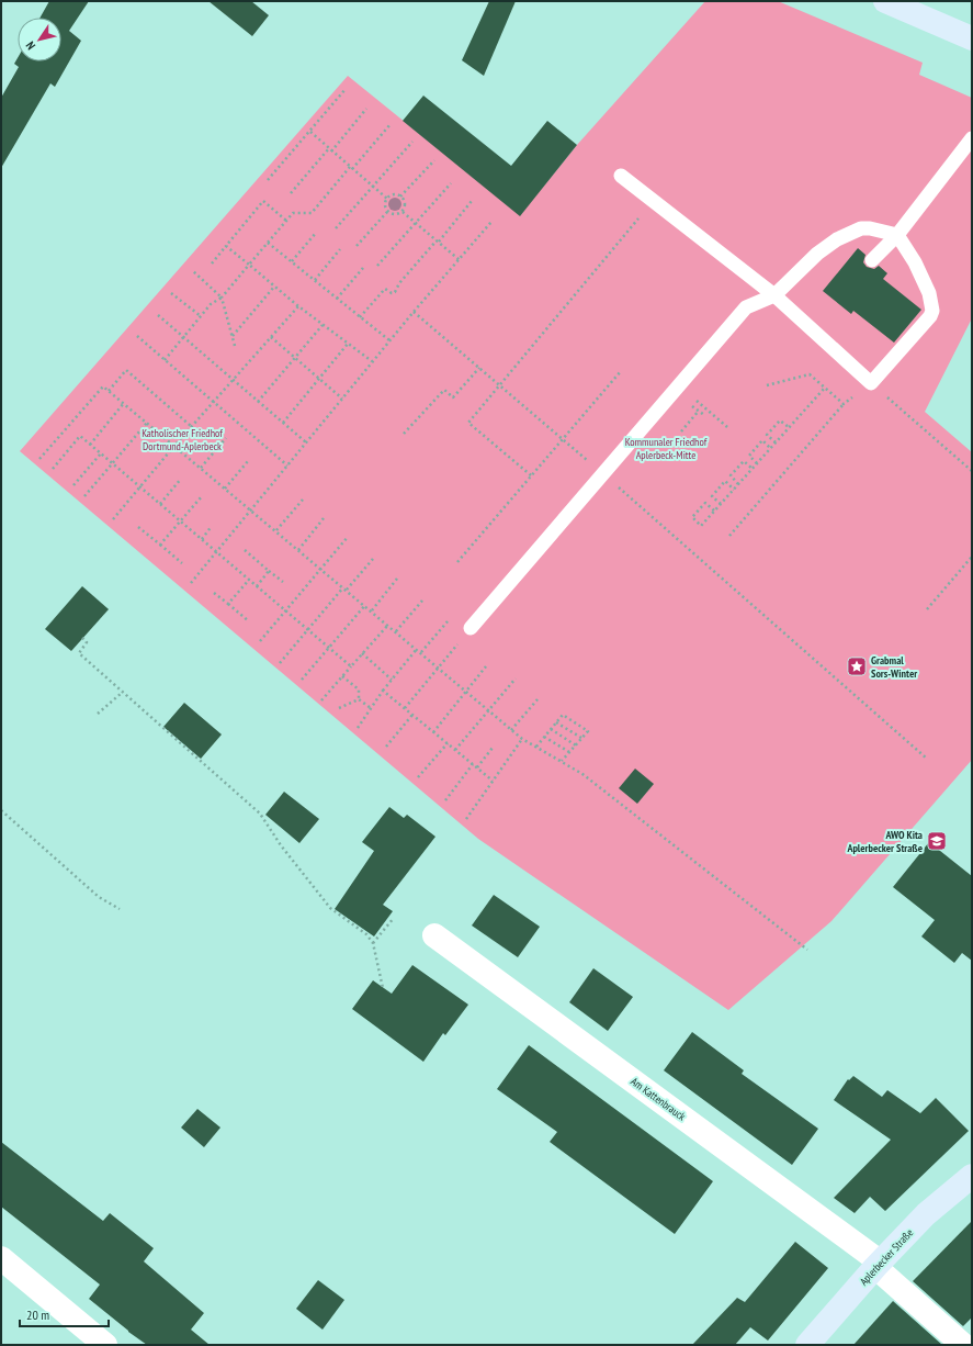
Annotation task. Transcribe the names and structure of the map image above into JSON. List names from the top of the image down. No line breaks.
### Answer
{"streets":{"main road":["Aplerbecker Straße"],"street":["Am Kattenbrauck"]},"crossings":[["Am Kattenbrauck","Aplerbecker Straße"]],"parks":["Katholischer Friedhof Dortmund-Aplerbeck","Kommunaler Friedhof Aplerbeck-Mitte"],"places":{"place":["Grabmal Sors-Winter"],"school or university":["AWO Kita Aplerbecker Straße"]},"scale_bar":"20 m","north":"bottom left"}
